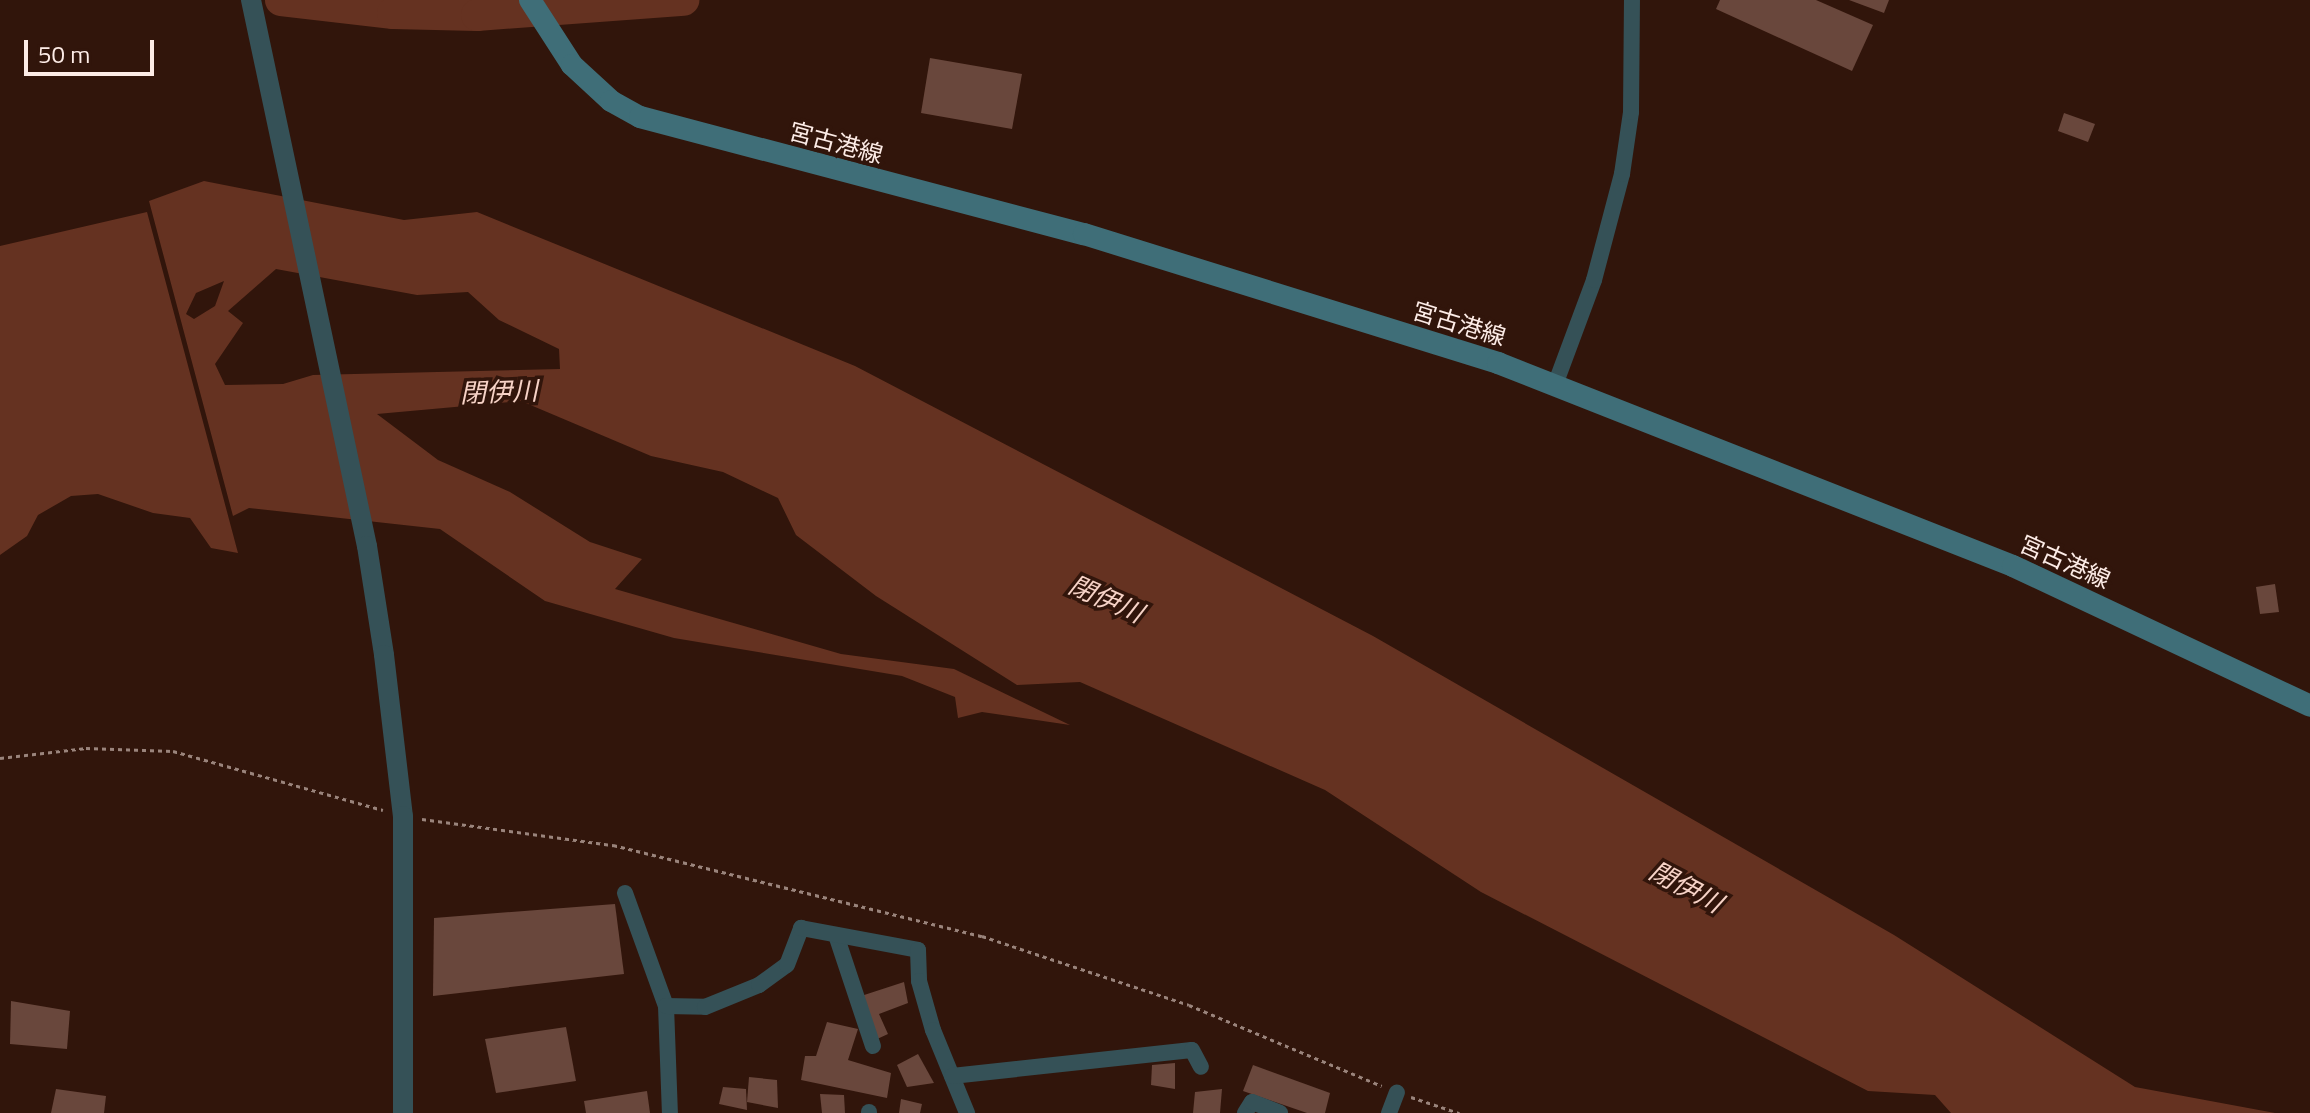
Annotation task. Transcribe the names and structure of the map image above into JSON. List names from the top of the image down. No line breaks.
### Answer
{"streets":{"main road":["宮古港線"]},"water":["閉伊川"],"scale_bar":"50 m"}
